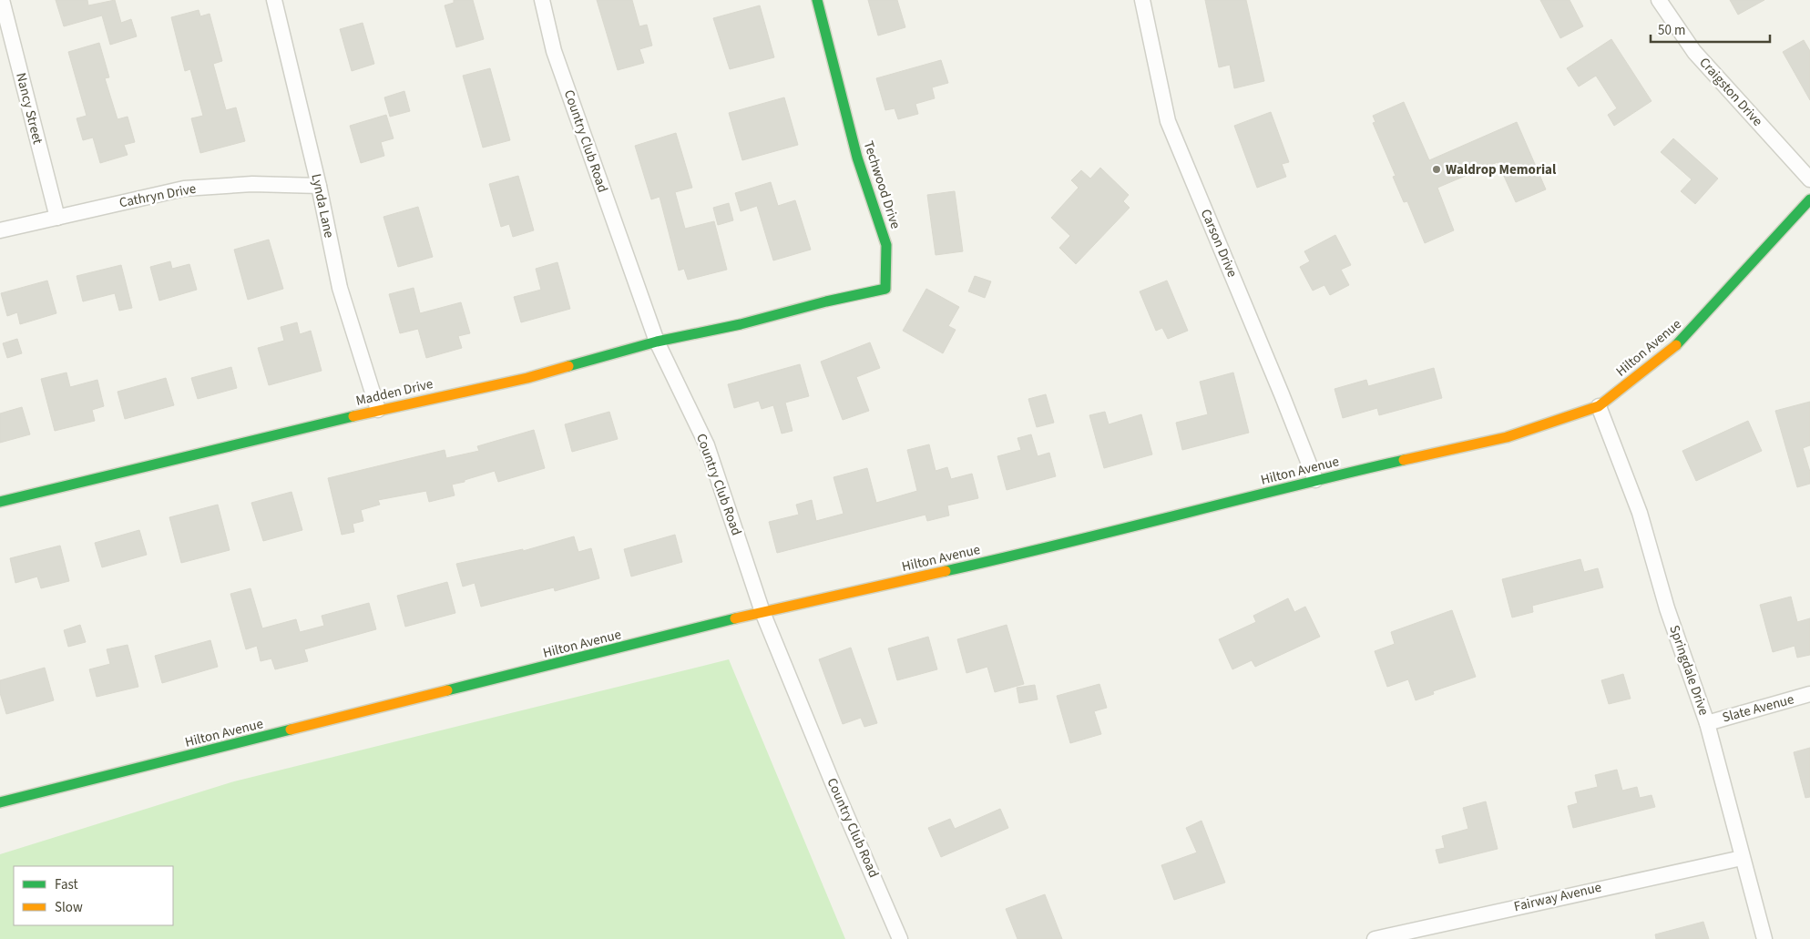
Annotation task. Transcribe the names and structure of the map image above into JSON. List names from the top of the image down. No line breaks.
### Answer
{"streets":{"street":["Craigston Drive","Nancy Street","Country Club Road","Techwood Drive","Cathryn Drive","Lynda Lane","Carson Drive","Hilton Avenue","Madden Drive","Springdale Drive","Slate Avenue","Fairway Avenue"]},"crossings":[["Nancy Street","Cathryn Drive"],["Country Club Road","Hilton Avenue"],["Country Club Road","Madden Drive"],["Techwood Drive","Madden Drive"],["Cathryn Drive","Lynda Lane"],["Lynda Lane","Madden Drive"],["Carson Drive","Hilton Avenue"],["Hilton Avenue","Springdale Drive"],["Springdale Drive","Slate Avenue"],["Springdale Drive","Fairway Avenue"]],"places":["Waldrop Memorial"],"legend":["Fast","Slow"],"scale_bar":"50 m"}
